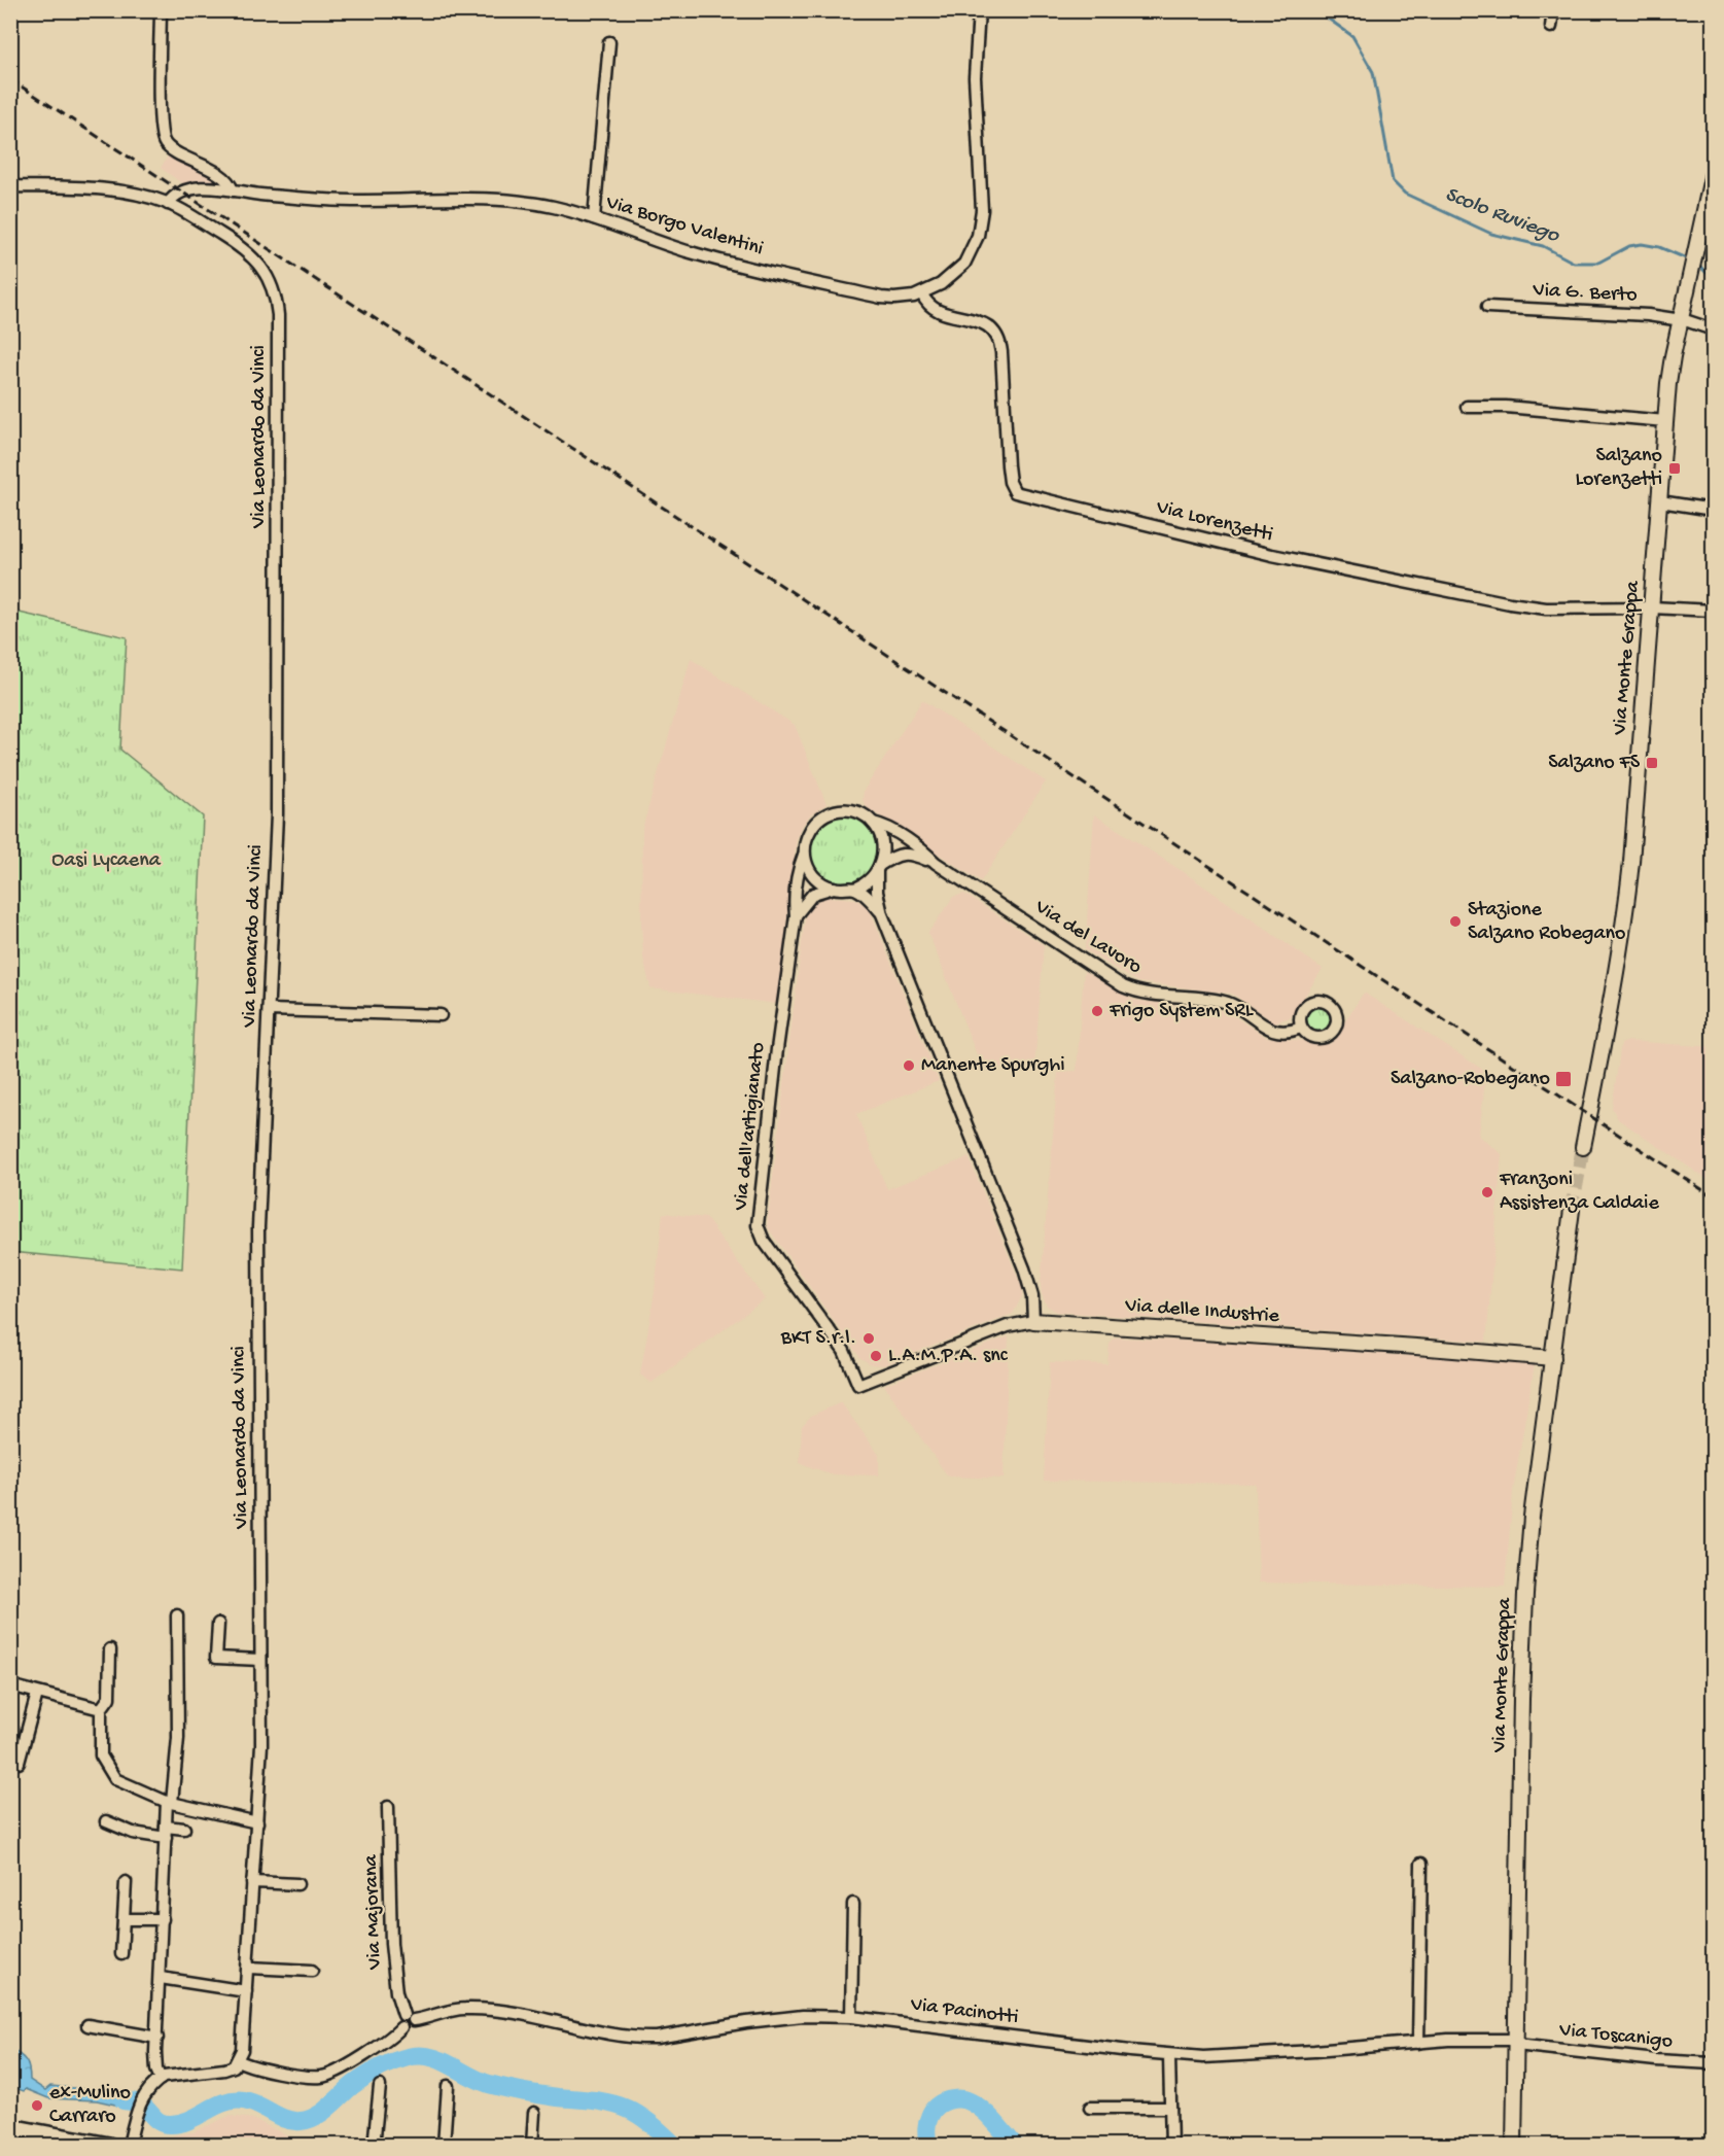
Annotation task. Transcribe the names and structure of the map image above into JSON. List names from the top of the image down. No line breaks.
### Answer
{"streets":{"street":["Via Borgo Valentini","Via G. Berto","Via Leonardo da Vinci","Via Lorenzetti","Via Monte Grappa","Via del Lavoro","Via dell'artigianato","Via delle Industrie","Via Majorana","Via Pacinotti","Via Toscanigo"]},"crossings":[["Via Borgo Valentini","Via Leonardo da Vinci"],["Via Borgo Valentini","Via Lorenzetti"],["Via G. Berto","Via Monte Grappa"],["Via Leonardo da Vinci","Via Pacinotti"],["Via Lorenzetti","Via Monte Grappa"],["Via Monte Grappa","Via delle Industrie"],["Via Monte Grappa","Via Pacinotti"],["Via Monte Grappa","Via Toscanigo"],["Via del Lavoro","Via dell'artigianato"],["Via dell'artigianato","Via delle Industrie"],["Via Majorana","Via Pacinotti"],["Via Pacinotti","Via Toscanigo"]],"water":["Scolo Ruviego"],"parks":["Oasi Lycaena"],"places":{"transit":["Salzano Lorenzetti","Salzano FS","Salzano-Robegano"],"other":["Stazione Salzano Robegano","Frigo System SRL","Manente Spurghi","Franzoni Assistenza Caldaie","BKT S.r.l.","L.A.M.P.A. snc","ex-Mulino Carraro"]}}
